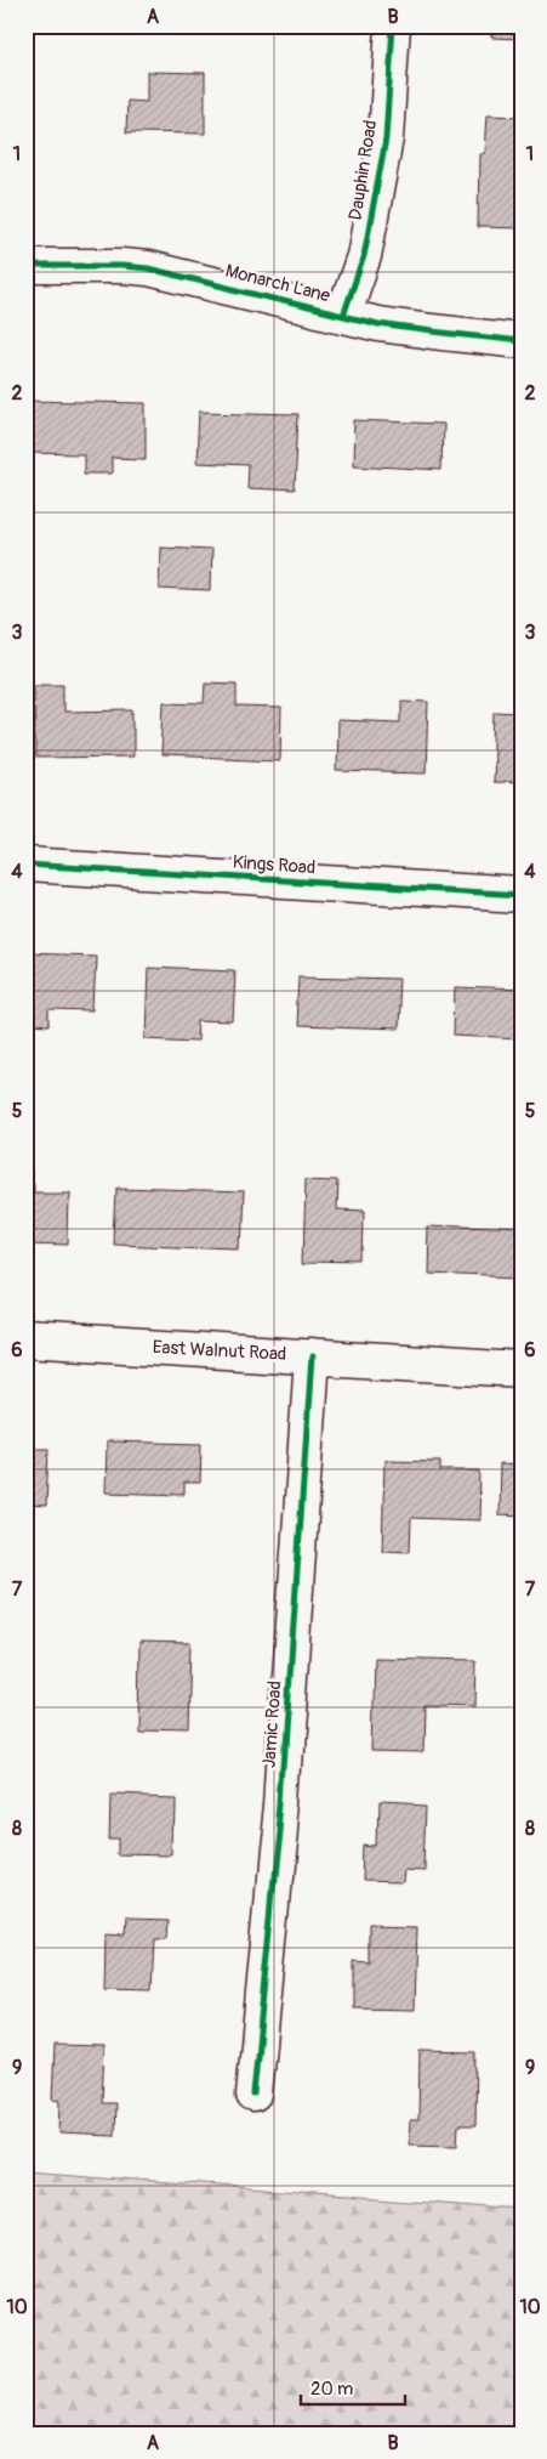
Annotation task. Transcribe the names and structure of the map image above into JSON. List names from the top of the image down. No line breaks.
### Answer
{"streets":{"street":["Dauphin Road","Monarch Lane","Kings Road","East Walnut Road","Jamic Road"]},"crossings":[["Dauphin Road","Monarch Lane"],["East Walnut Road","Jamic Road"]],"scale_bar":"20 m","grid":{"columns":["A","B"],"rows":["1","2","3","4","5","6","7","8","9","10"]}}
